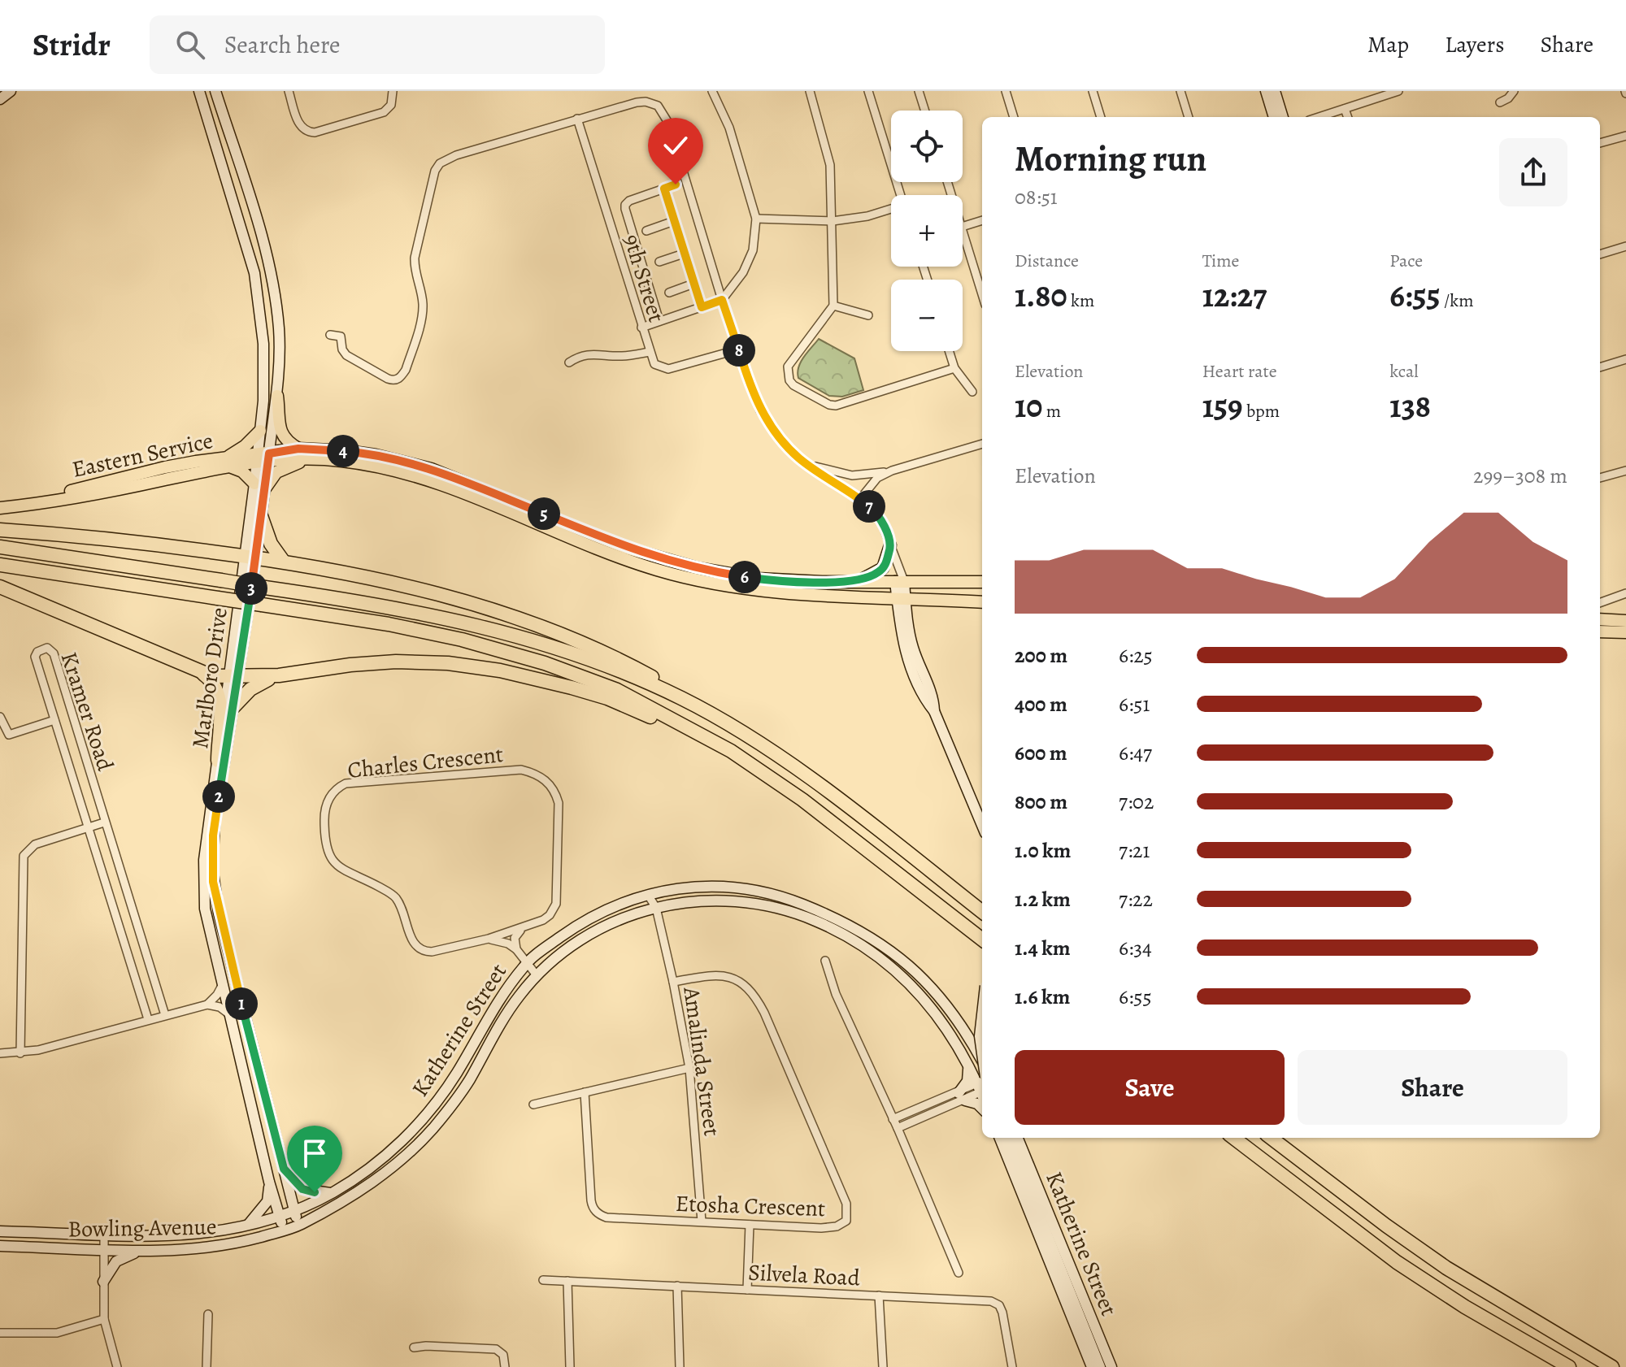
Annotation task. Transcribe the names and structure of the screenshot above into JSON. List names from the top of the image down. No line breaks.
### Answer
{"streets":{"main road":["Eastern Service","Marlboro Drive","Katherine Street","Bowling Avenue"],"street":["9th Street","Kramer Road","Charles Crescent","Amalinda Street","Etosha Crescent","Silvela Road"]},"crossings":[["Eastern Service","Marlboro Drive"],["Marlboro Drive","Katherine Street"],["Marlboro Drive","Bowling Avenue"],["Katherine Street","Amalinda Street"],["Katherine Street","Bowling Avenue"],["Amalinda Street","Etosha Crescent"]],"page":{"header":"Stridr","search":"Search here","nav":["Map","Layers","Share"],"map_buttons":["+","−"],"heading":["Morning run","08:51"],"stats":[["Distance","1.80 km"],["Time","12:27"],["Pace","6:55 /km"],["Elevation","10 m"],["Heart rate","159 bpm"],["kcal","138"]],"pins":["8","4","7","5","6","3","2","1"],"chart":["Elevation","299–308 m"],"list":[{"name":"200 m","note":"6:25"},{"name":"400 m","note":"6:51"},{"name":"600 m","note":"6:47"},{"name":"800 m","note":"7:02"},{"name":"1.0 km","note":"7:21"},{"name":"1.2 km","note":"7:22"},{"name":"1.4 km","note":"6:34"},{"name":"1.6 km","note":"6:55"}],"buttons":["Save","Share"]}}
